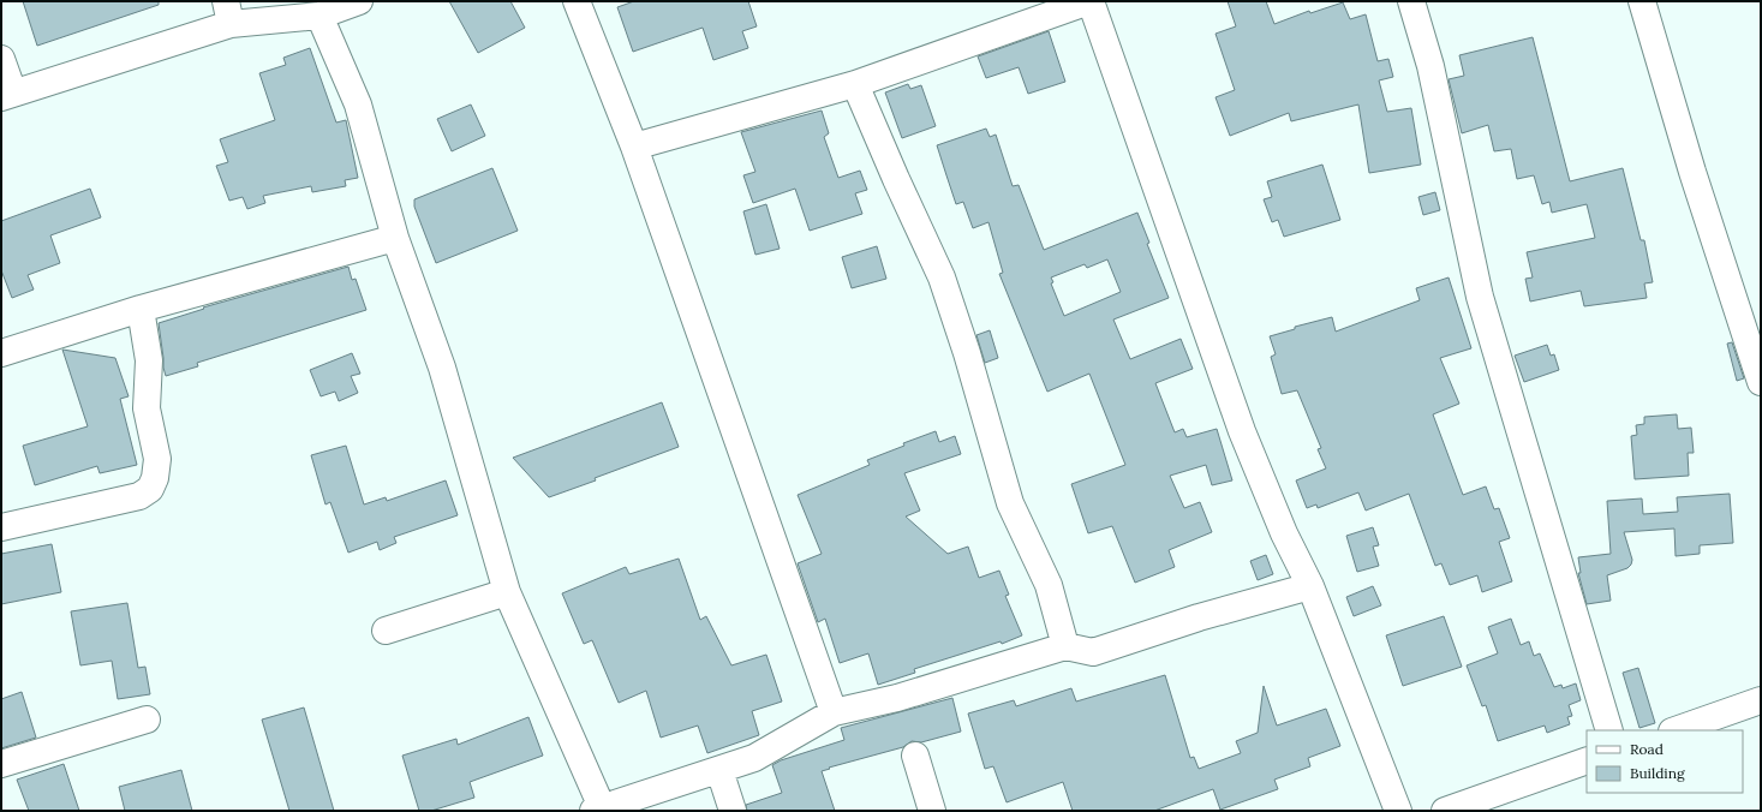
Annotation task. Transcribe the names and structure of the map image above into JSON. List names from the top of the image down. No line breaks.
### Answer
{"legend":["Road","Building"]}
